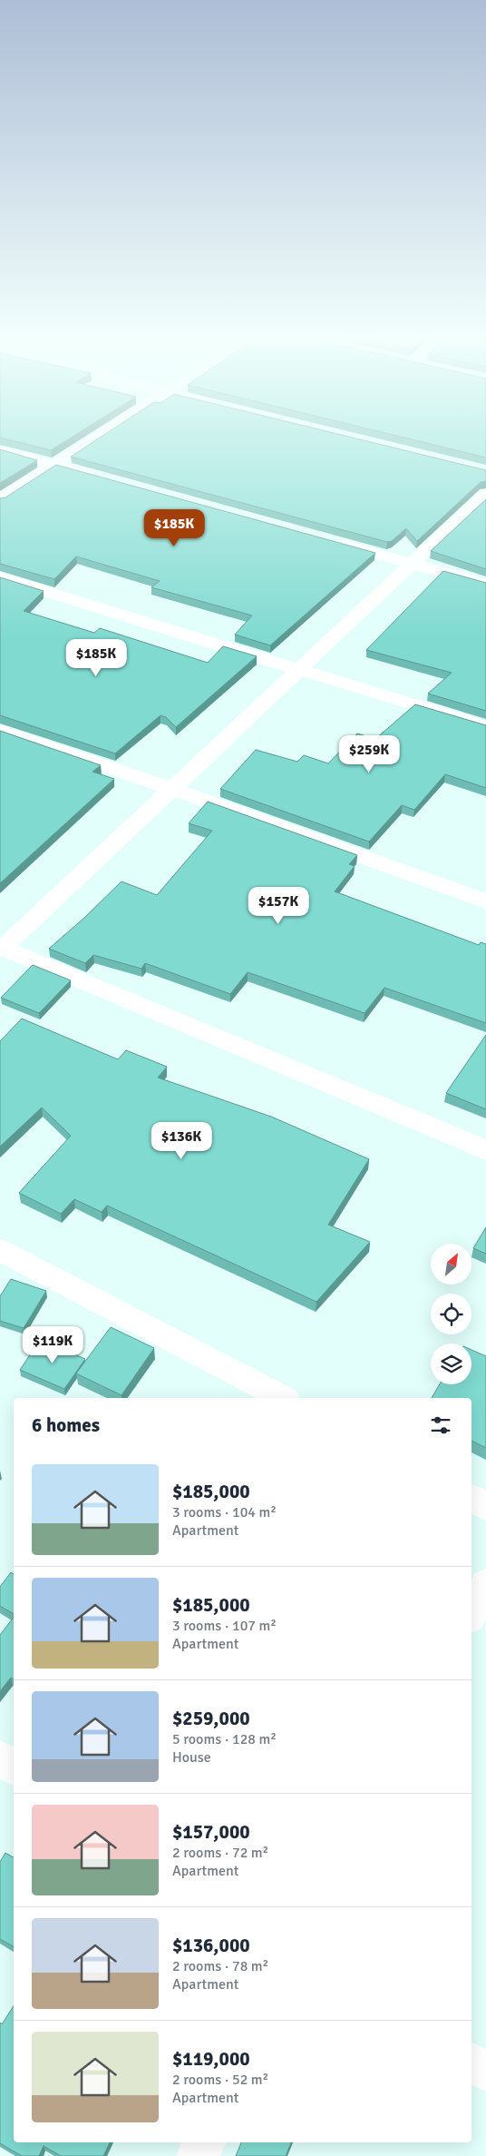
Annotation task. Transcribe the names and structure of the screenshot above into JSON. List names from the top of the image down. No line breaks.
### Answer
{"north":"top right","page":{"price":["$185K","$185K","$259K","$157K","$136K","$119K"],"heading":"6 homes","list":[{"name":"$185,000","note":"3 rooms · 104 m² · Apartment"},{"name":"$185,000","note":"3 rooms · 107 m² · Apartment"},{"name":"$259,000","note":"5 rooms · 128 m² · House"},{"name":"$157,000","note":"2 rooms · 72 m² · Apartment"},{"name":"$136,000","note":"2 rooms · 78 m² · Apartment"},{"name":"$119,000","note":"2 rooms · 52 m² · Apartment"}]}}
